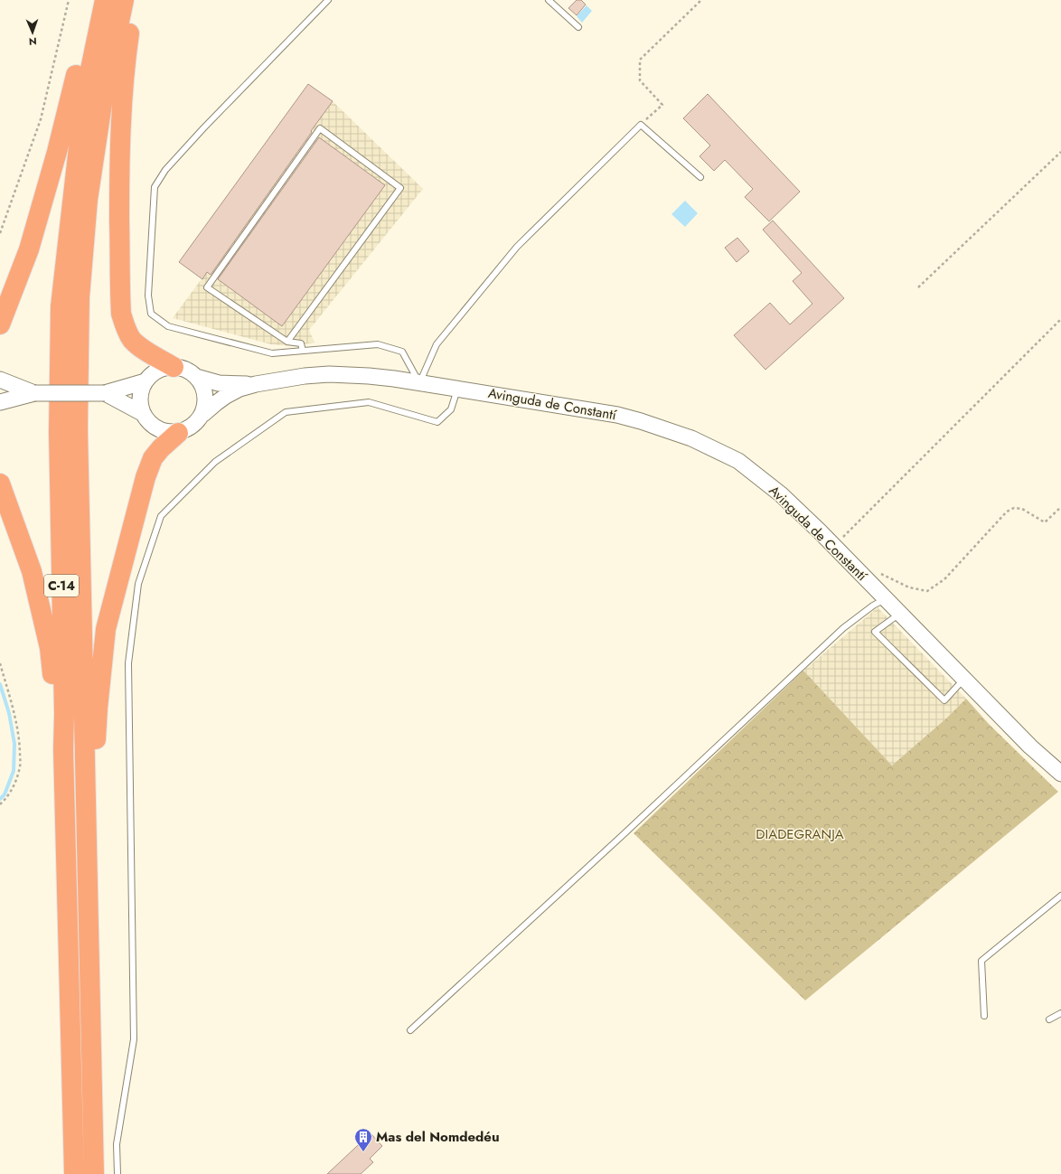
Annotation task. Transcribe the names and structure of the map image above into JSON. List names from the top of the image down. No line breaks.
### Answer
{"streets":{"highway":["C-14"],"main road":["Avinguda de Constantí"]},"parks":["DIADEGRANJA"],"places":{"building":["Mas del Nomdedéu"]},"north":"bottom"}
